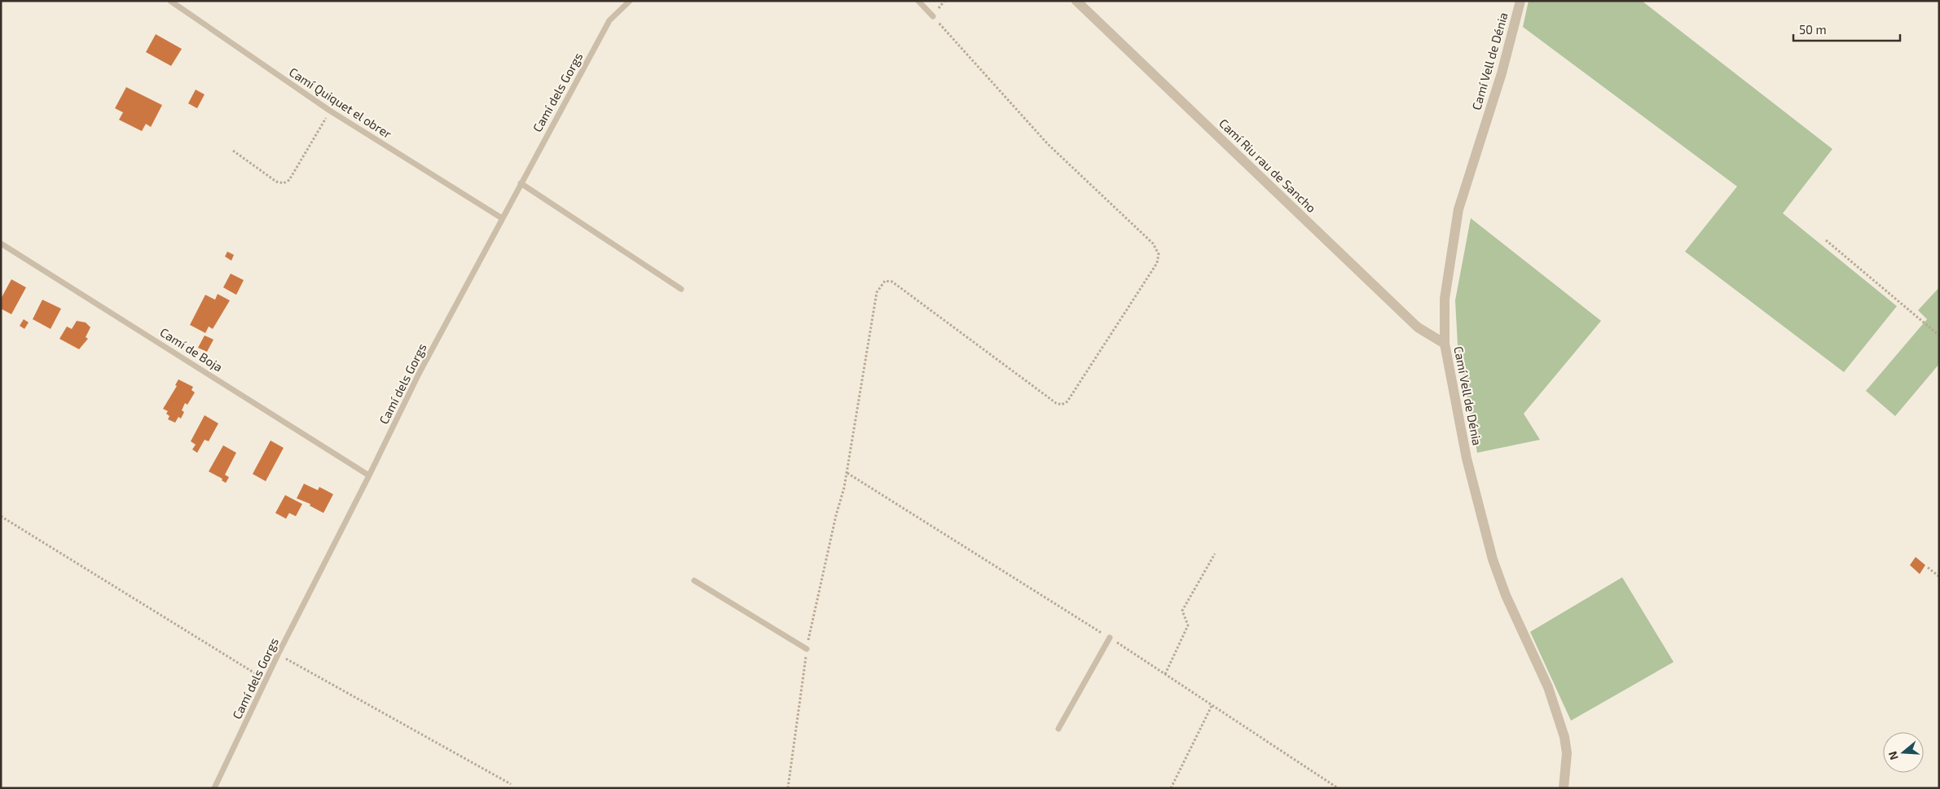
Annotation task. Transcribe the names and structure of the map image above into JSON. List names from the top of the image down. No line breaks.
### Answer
{"streets":{"street":["Camí Vell de Dénia","Camí Riu rau de Sancho"],"lane":["Camí dels Gorgs","Camí Quiquet el obrer","Camí de Boja"]},"crossings":[["Camí Vell de Dénia","Camí Riu rau de Sancho"],["Camí dels Gorgs","Camí Quiquet el obrer"],["Camí dels Gorgs","Camí de Boja"]],"scale_bar":"50 m","north":"left"}
